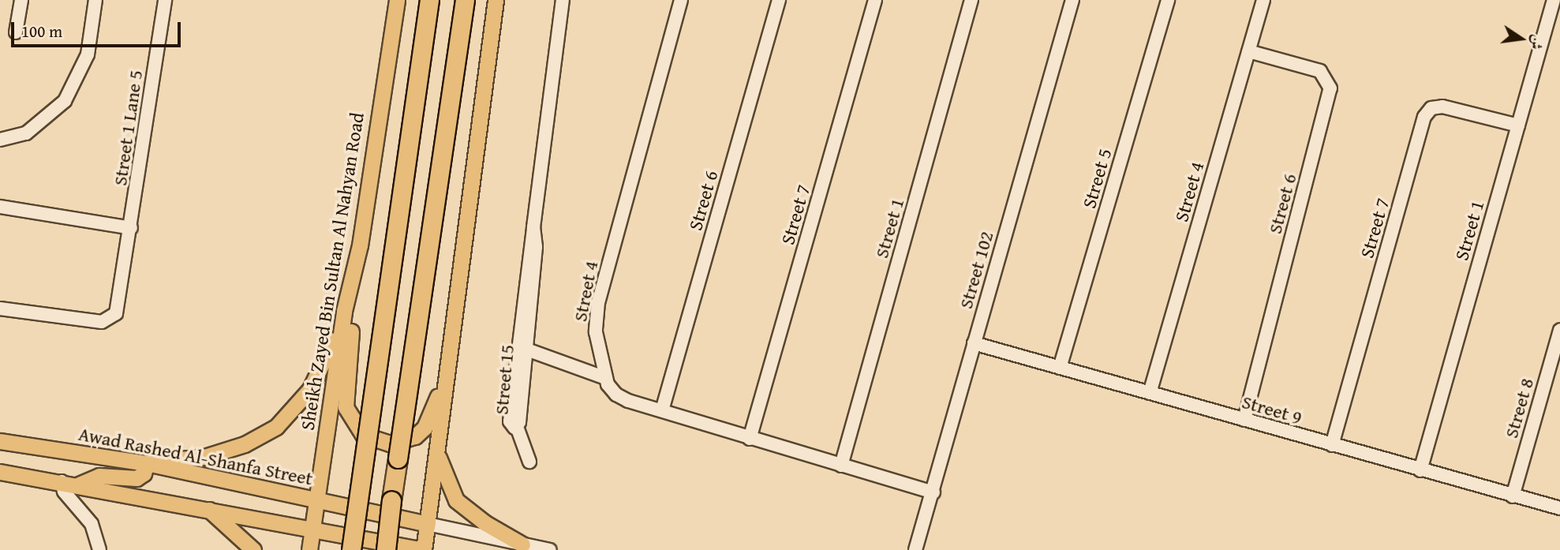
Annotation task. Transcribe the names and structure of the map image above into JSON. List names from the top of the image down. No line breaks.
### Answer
{"streets":{"main road":["Sheikh Zayed Bin Sultan Al Nahyan Road","Awad Rashed Al-Shanfa Street"],"street":["Street 1 Lane 5","Street 5","Street 4","Street 6","Street 7","Street 1","Street 102","Street 15","Street 8","Street 9"]},"crossings":[["Street 5","Street 9"],["Street 4","Street 6"],["Street 4","Street 9"],["Street 6","Street 9"],["Street 7","Street 1"],["Street 7","Street 9"],["Street 1","Street 9"],["Street 102","Street 9"],["Sheikh Zayed Bin Sultan Al Nahyan Road","Awad Rashed Al-Shanfa Street"],["Street 8","Street 9"]],"scale_bar":"100 m","north":"right"}
